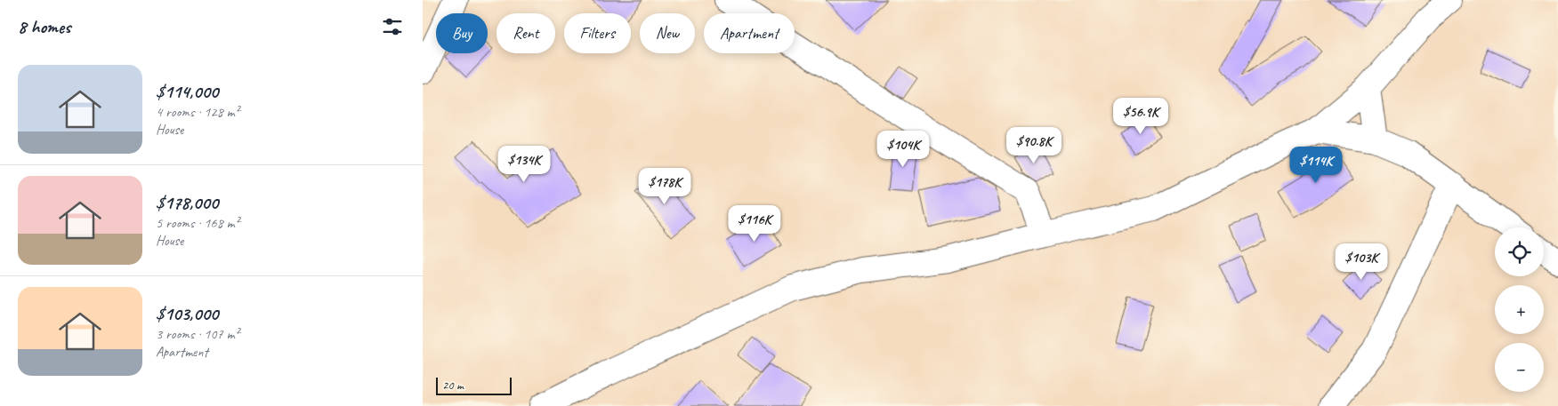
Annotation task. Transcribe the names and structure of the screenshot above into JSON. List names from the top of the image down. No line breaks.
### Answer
{"scale_bar":"20 m","page":{"heading":"8 homes","chip":["Buy","Rent","Filters","New","Apartment"],"list":[{"name":"$114,000","note":"4 rooms · 128 m² · House"},{"name":"$178,000","note":"5 rooms · 168 m² · House"},{"name":"$103,000","note":"3 rooms · 107 m² · Apartment"}],"price":["$56.9K","$90.8K","$104K","$134K","$114K","$178K","$116K","$103K"],"map_buttons":["+","−"],"scale":"20 m"}}
